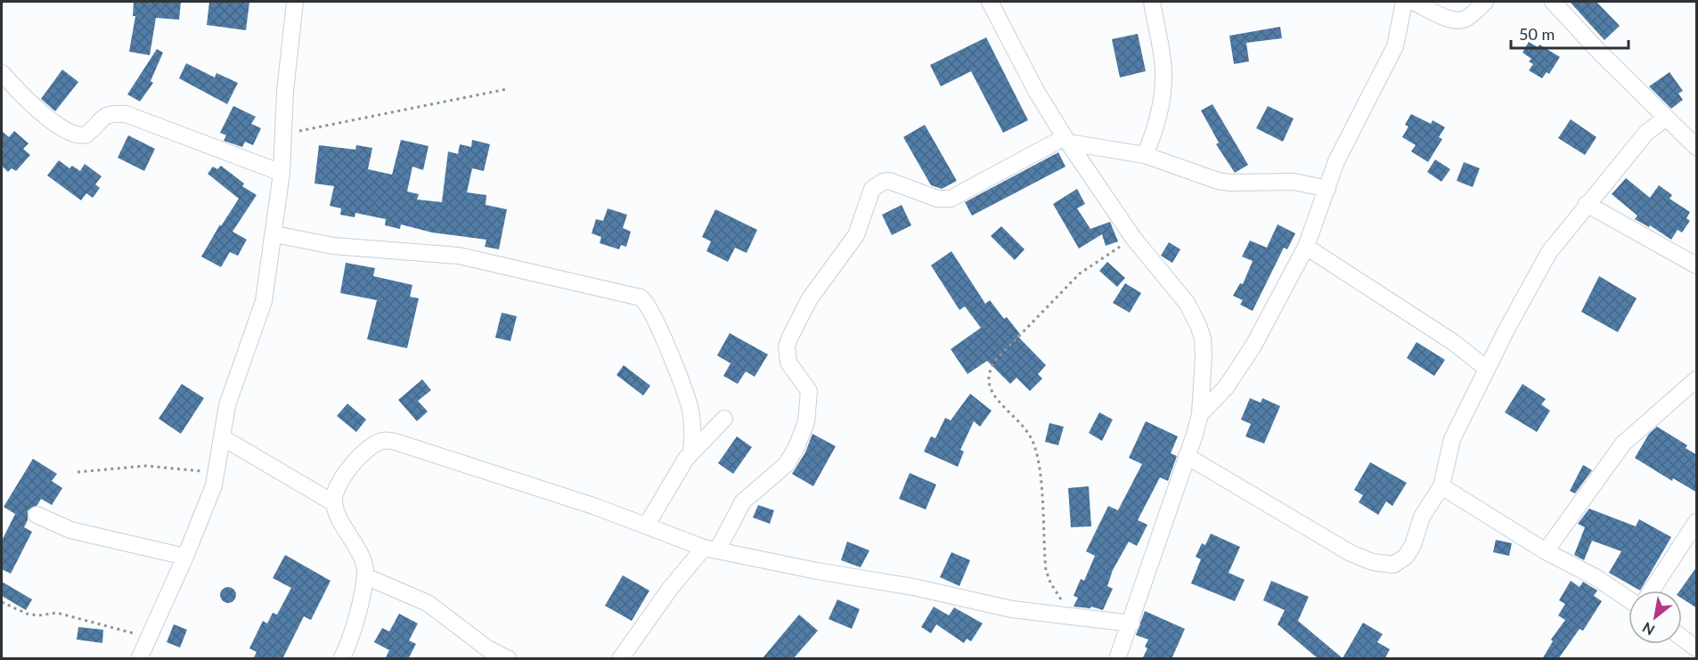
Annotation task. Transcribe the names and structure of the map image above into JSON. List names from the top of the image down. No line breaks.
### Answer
{"scale_bar":"50 m","north":"bottom left"}
